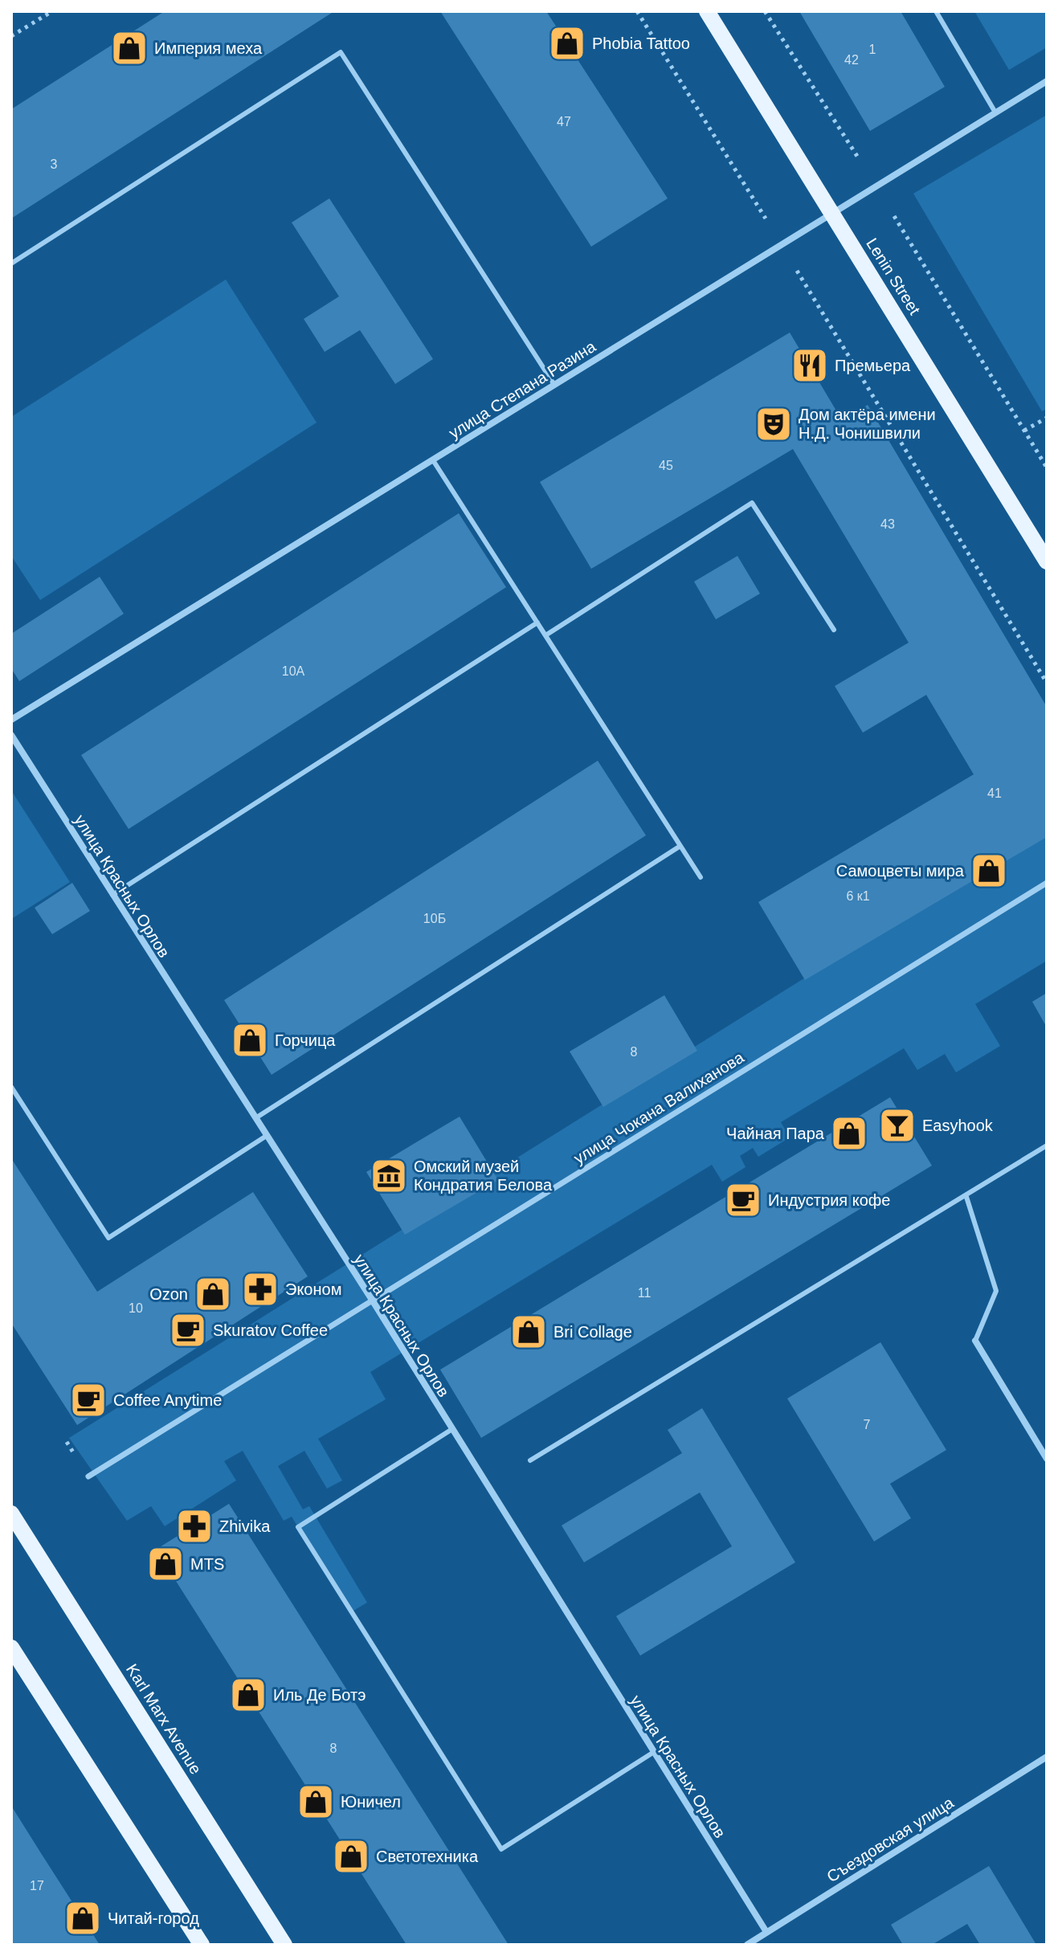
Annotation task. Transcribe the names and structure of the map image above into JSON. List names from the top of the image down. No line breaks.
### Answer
{"streets":{"main road":["Lenin Street","Karl Marx Avenue"],"street":["улица Степана Разина","улица Красных Орлов","улица Чокана Валиханова","Съездовская улица"]},"crossings":[["Lenin Street","улица Степана Разина"],["улица Красных Орлов","улица Чокана Валиханова"],["улица Красных Орлов","Съездовская улица"]],"places":{"shop":["Phobia Tattoo","Империя меха","Самоцветы мира","Горчица","Чайная Пара","Ozon","Bri Collage","MTS","Иль Де Ботэ","Юничел","Светотехника","Читай-город"],"restaurant":["Премьера"],"theatre":["Дом актёра имени Н.Д. Чонишвили"],"bar":["Easyhook"],"museum":["Омский музей Кондратия Белова"],"cafe":["Индустрия кофе","Skuratov Coffee","Coffee Anytime"],"pharmacy":["Эконом","Zhivika"]},"house_numbers":["1","42","47","3","45","43","10А","41","6 к1","10Б","8","11","10","7","8","17"]}
